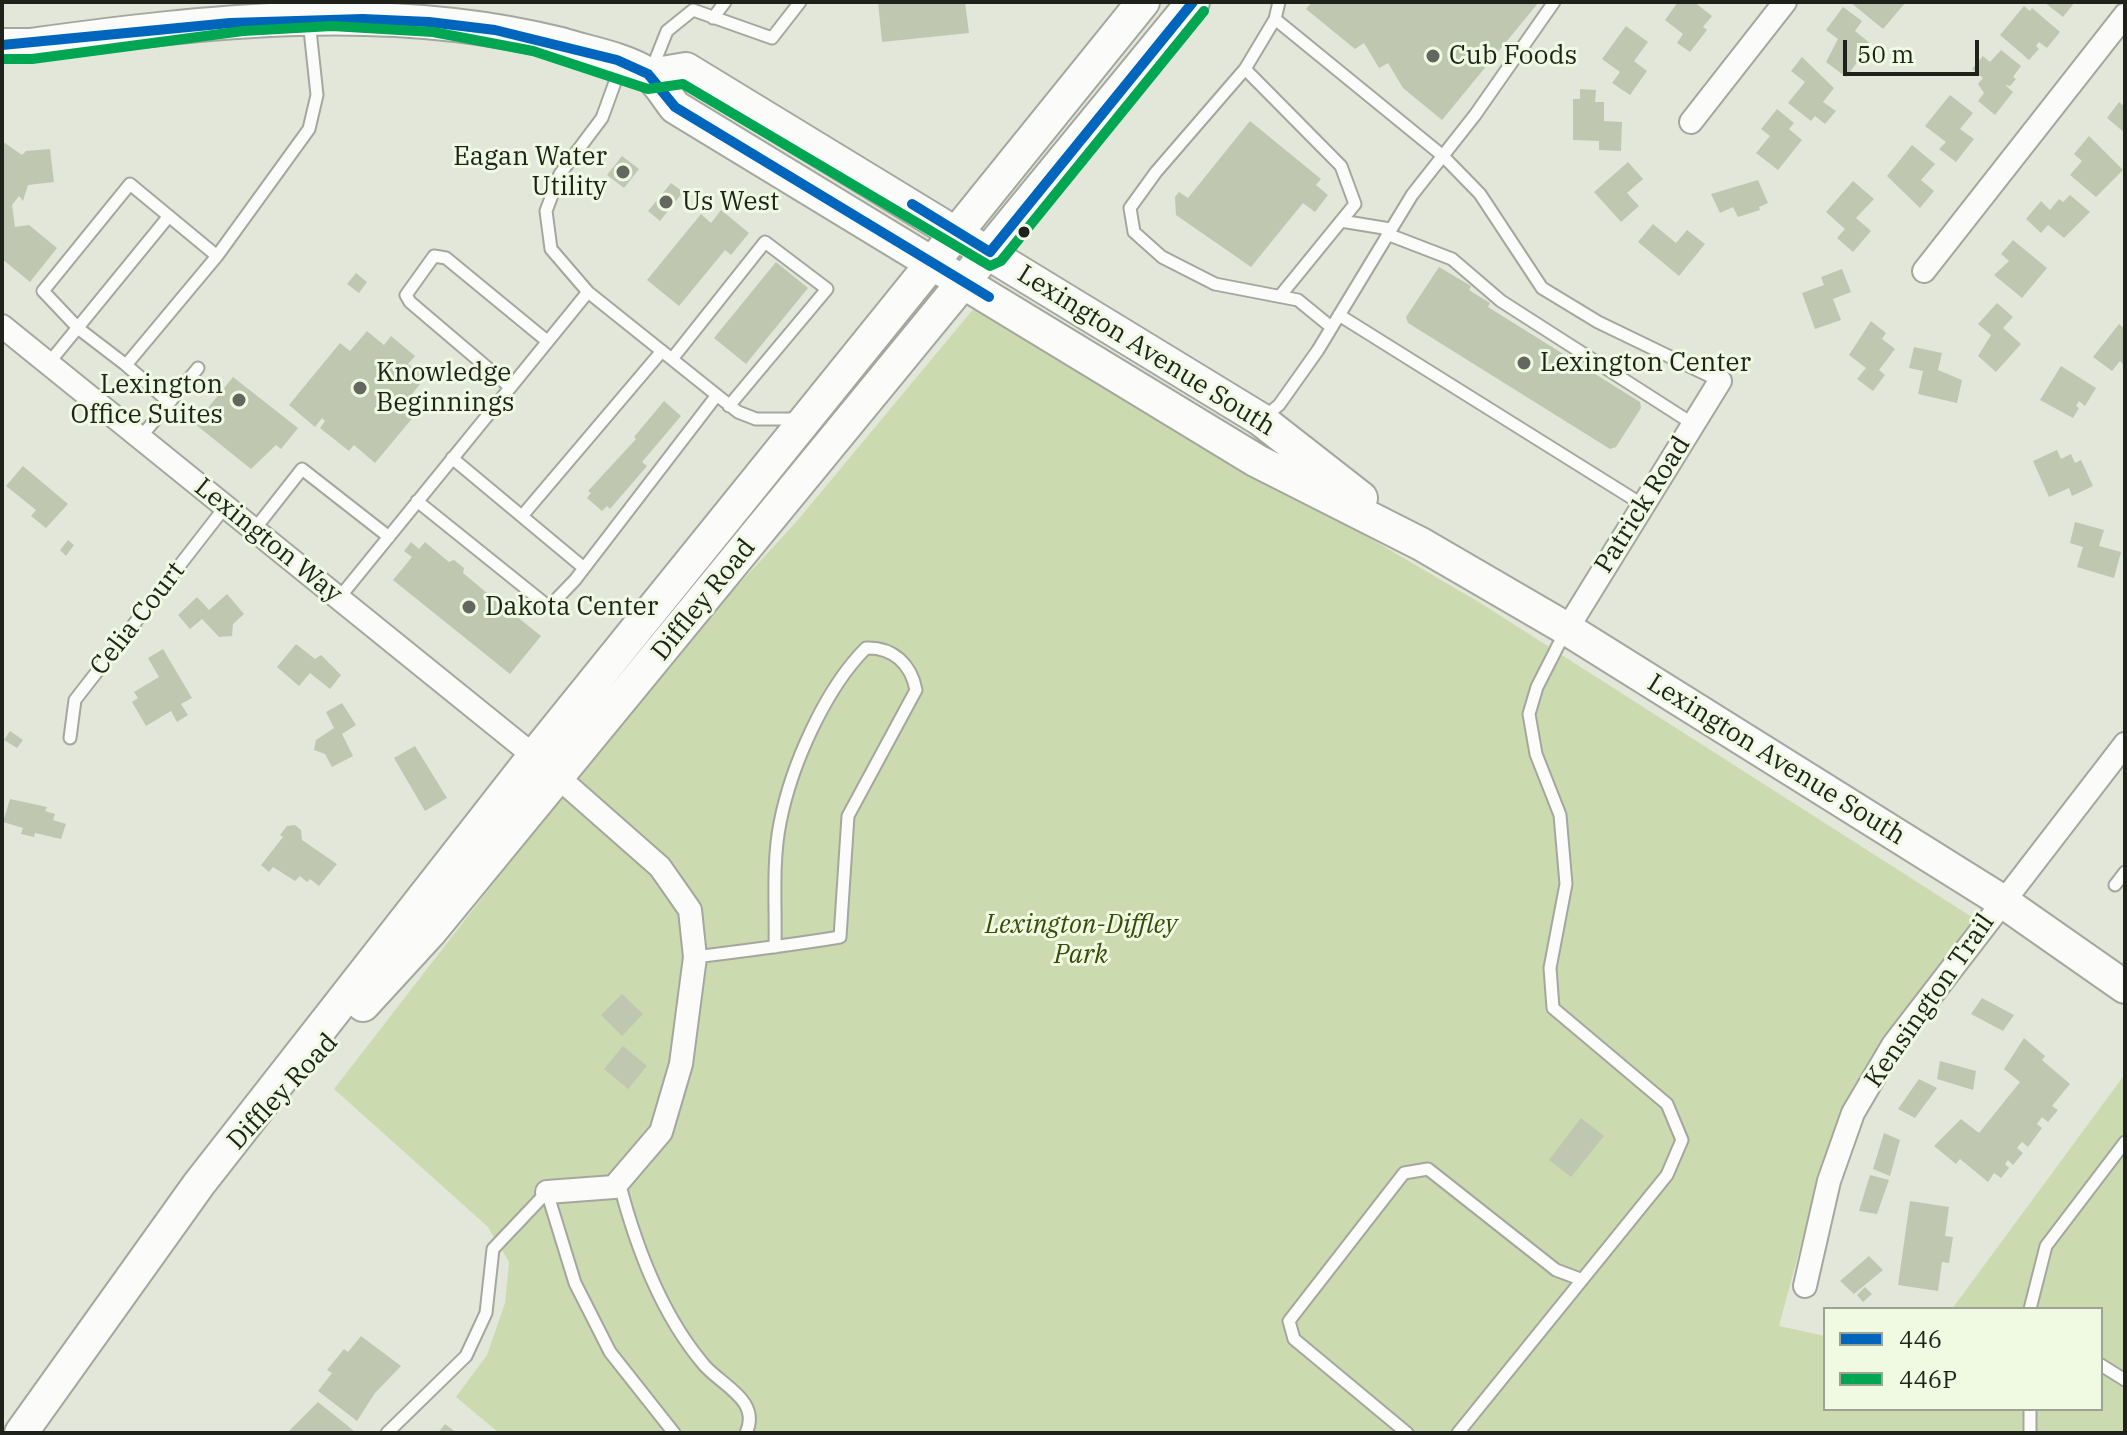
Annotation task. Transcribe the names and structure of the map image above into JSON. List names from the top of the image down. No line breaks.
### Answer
{"streets":{"main road":["Lexington Avenue South","Diffley Road"],"street":["Patrick Road","Lexington Way","Kensington Trail"],"lane":["Celia Court"]},"crossings":[["Lexington Avenue South","Patrick Road"],["Lexington Avenue South","Diffley Road"],["Lexington Avenue South","Kensington Trail"],["Lexington Way","Diffley Road"],["Lexington Way","Celia Court"]],"parks":["Lexington-Diffley Park"],"places":["Cub Foods","Eagan Water Utility","Us West","Lexington Center","Knowledge Beginnings","Lexington Office Suites","Dakota Center"],"lines":["transit line 446","transit line 446P"],"legend":["446","446P"],"scale_bar":"50 m"}
